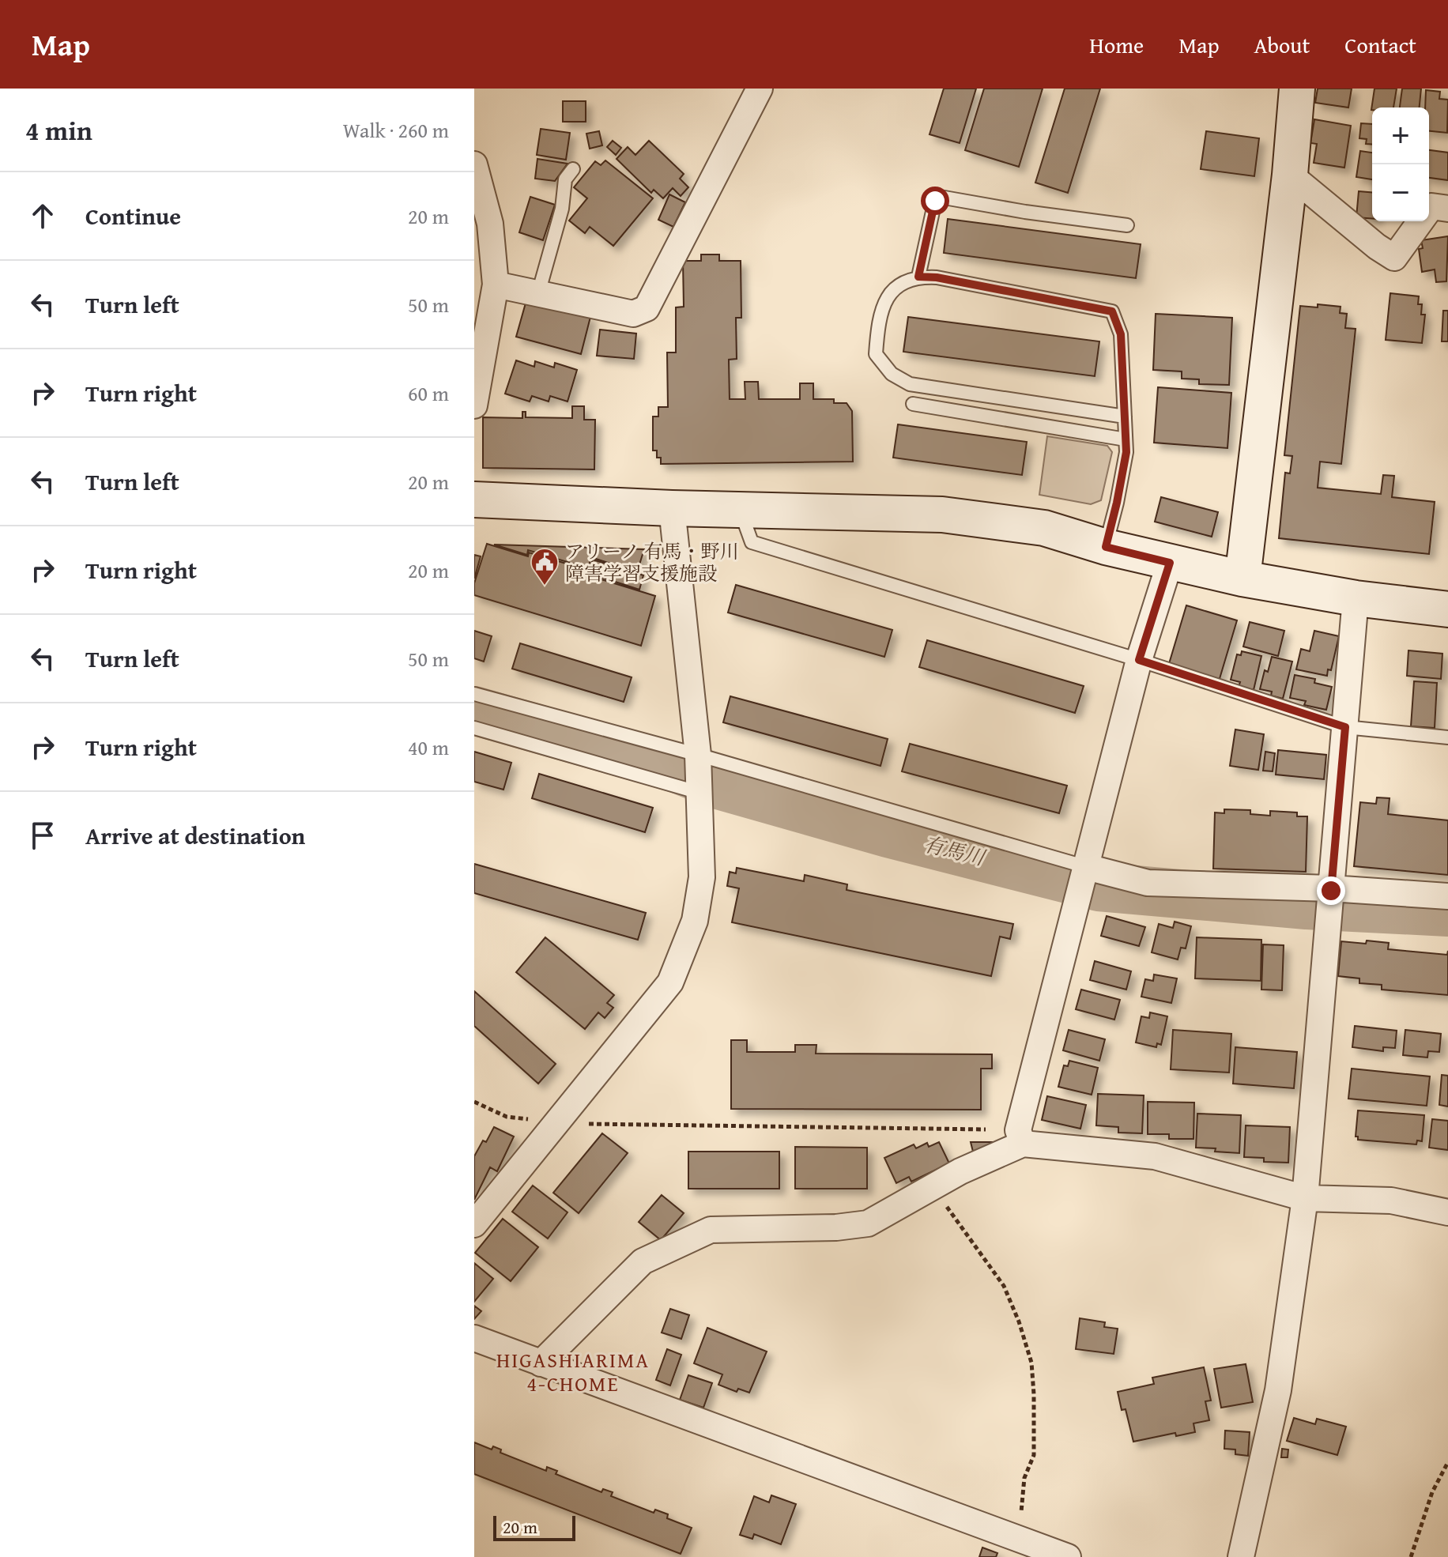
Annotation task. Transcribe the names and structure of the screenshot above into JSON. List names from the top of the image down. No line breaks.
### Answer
{"districts":["HIGASHIARIMA 4-CHOME"],"water":["有馬川"],"places":{"public building":["アリーノ 有馬・野川 障害学習支援施設"]},"scale_bar":"20 m","page":{"header":"Map","nav":["Home","Map","About","Contact"],"heading":["4 min","Walk · 260 m"],"map_buttons":["+","−"],"list":[["Continue","20 m"],["Turn left","50 m"],["Turn right","60 m"],["Turn left","20 m"],["Turn right","20 m"],["Turn left","50 m"],["Turn right","40 m"],"Arrive at destination"],"scale":"20 m"}}
